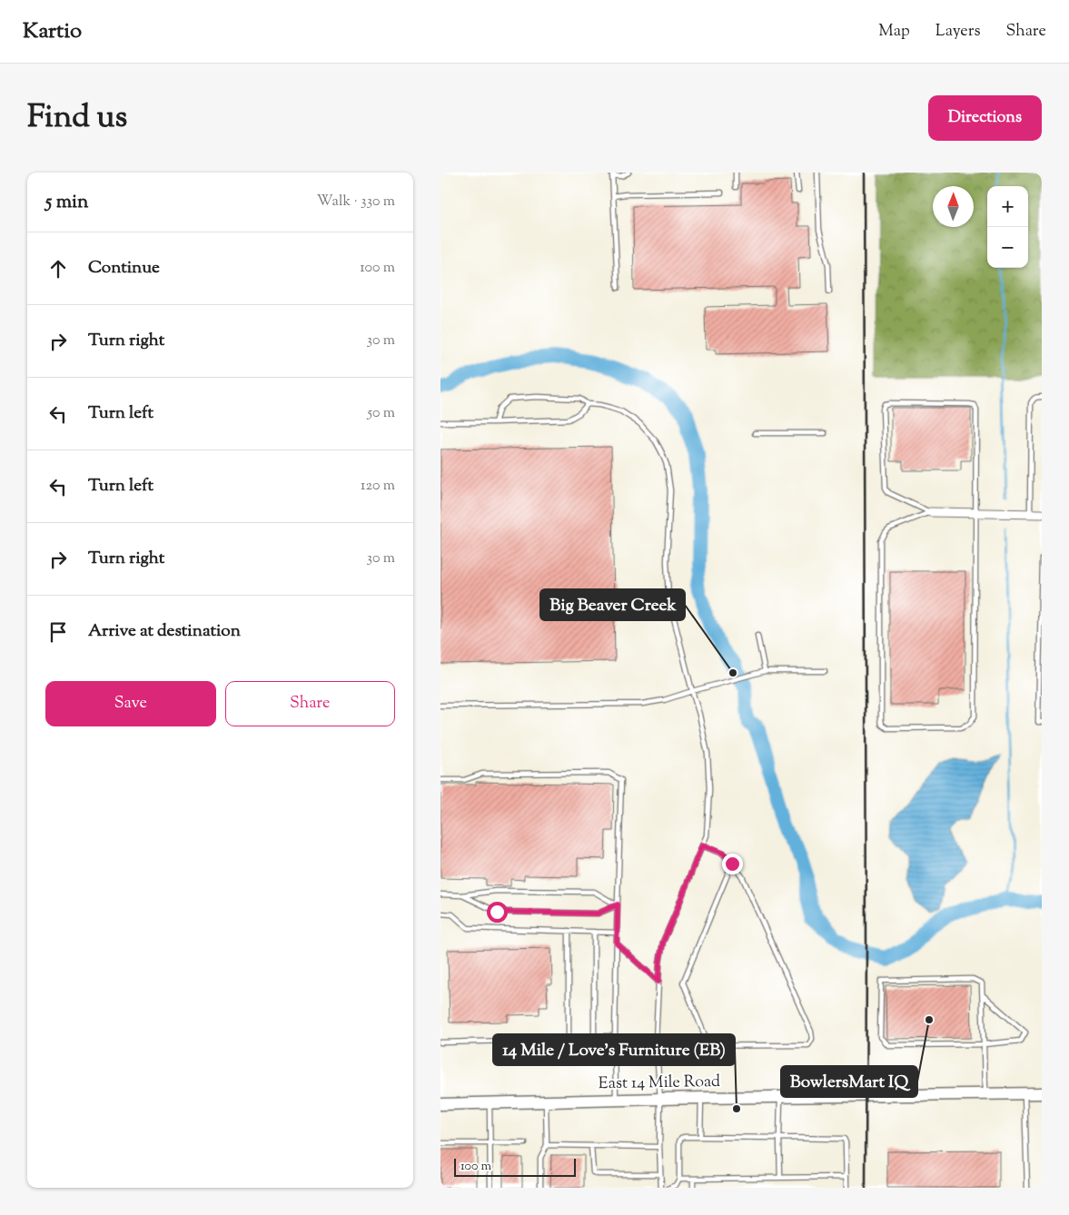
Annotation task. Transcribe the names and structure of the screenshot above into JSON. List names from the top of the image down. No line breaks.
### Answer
{"streets":{"main road":["East 14 Mile Road"]},"places":["Big Beaver Creek","BowlersMart IQ","14 Mile / Love's Furniture (EB)"],"scale_bar":"100 m","north":"top","page":{"header":"Kartio","nav":["Map","Layers","Share"],"title":"Find us","buttons":["Directions",["Save","Share"]],"heading":["5 min","Walk · 330 m"],"map_buttons":["+","−"],"list":[["Continue","100 m"],["Turn right","30 m"],["Turn left","50 m"],["Turn left","120 m"],["Turn right","30 m"],"Arrive at destination"],"scale":"100 m"}}
